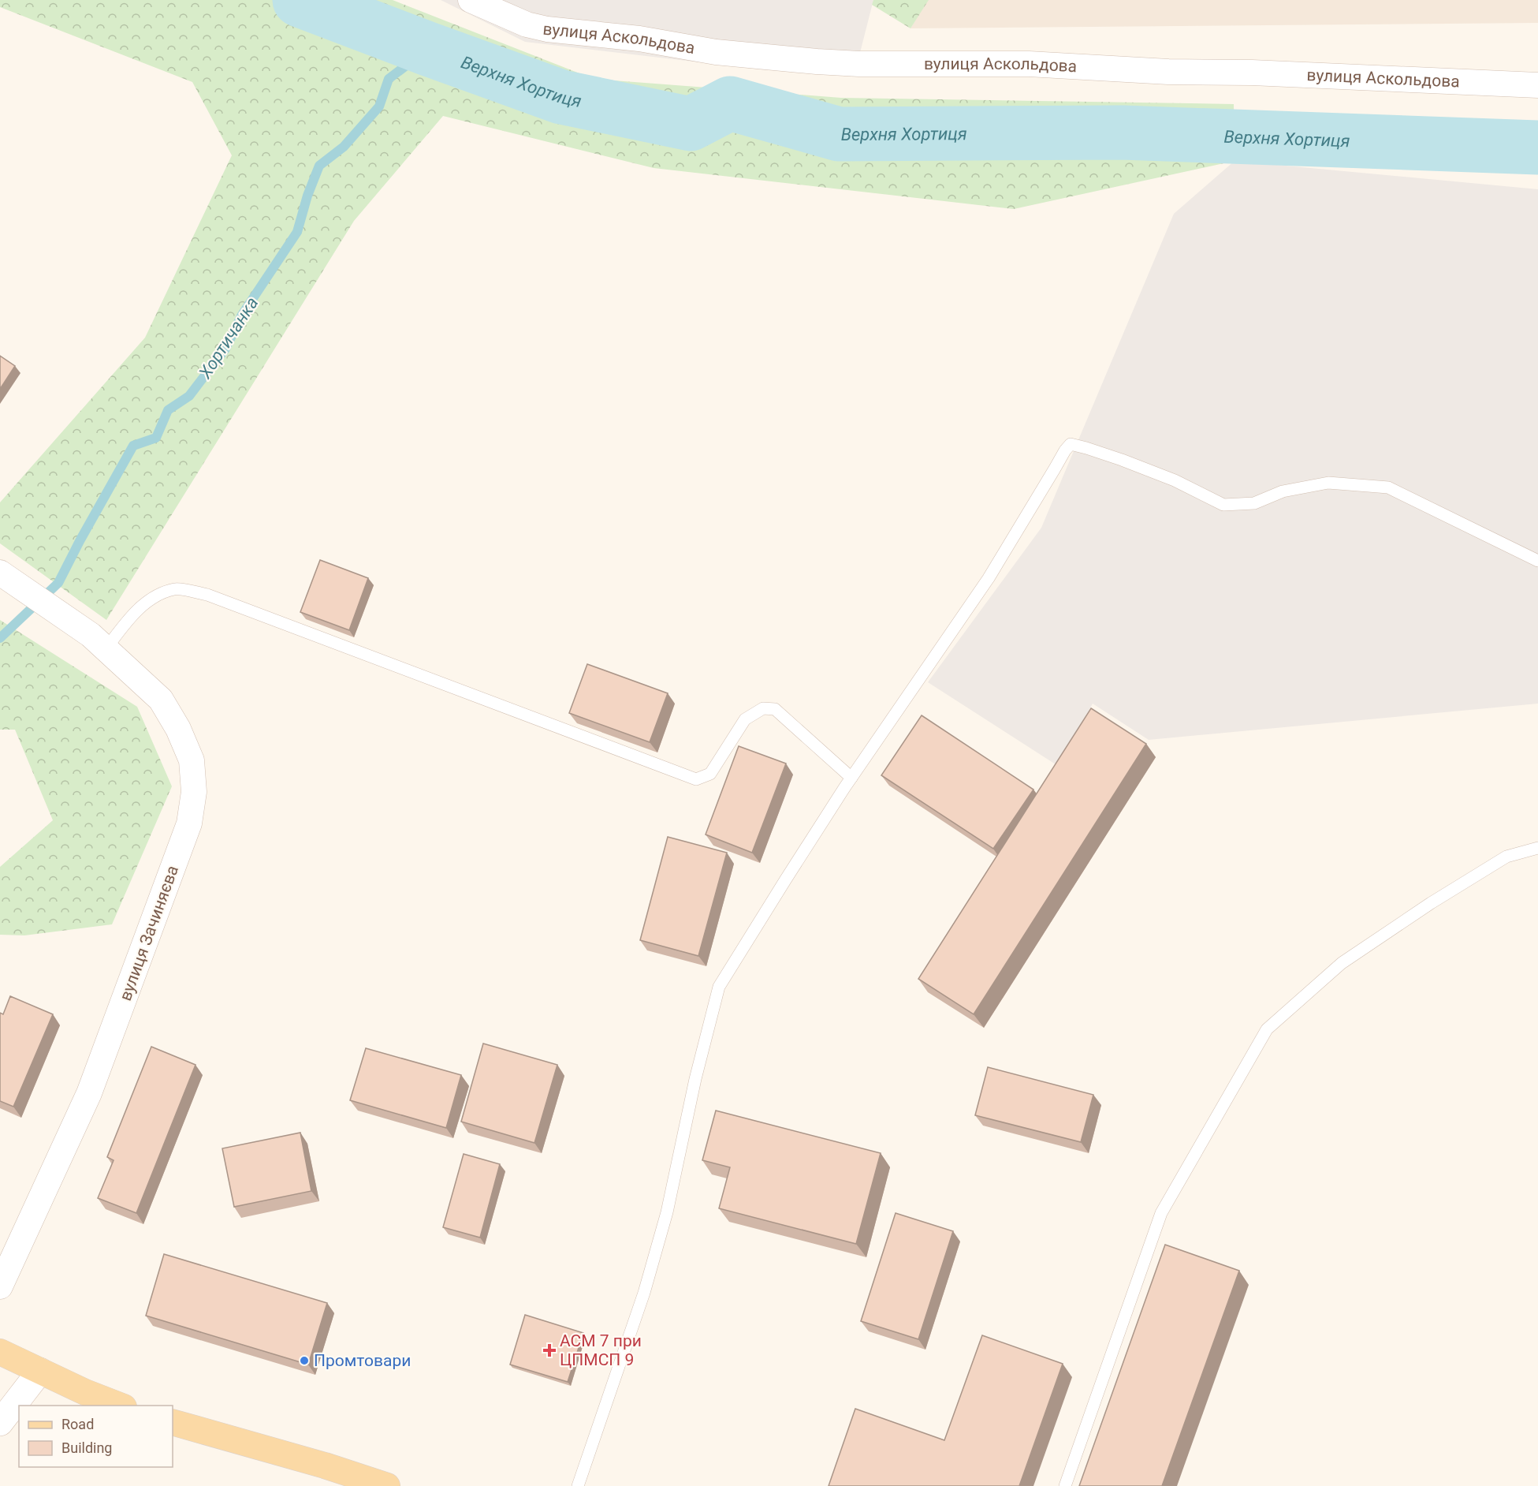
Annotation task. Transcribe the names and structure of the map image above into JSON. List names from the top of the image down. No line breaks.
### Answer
{"streets":{"street":["вулиця Аскольдова","вулиця Зачиняєва"]},"water":["Верхня Хортиця","Хортичанка"],"places":{"health":["АСМ 7 при ЦПМСП 9"],"other":["Промтовари"]},"legend":["Road","Building"]}
